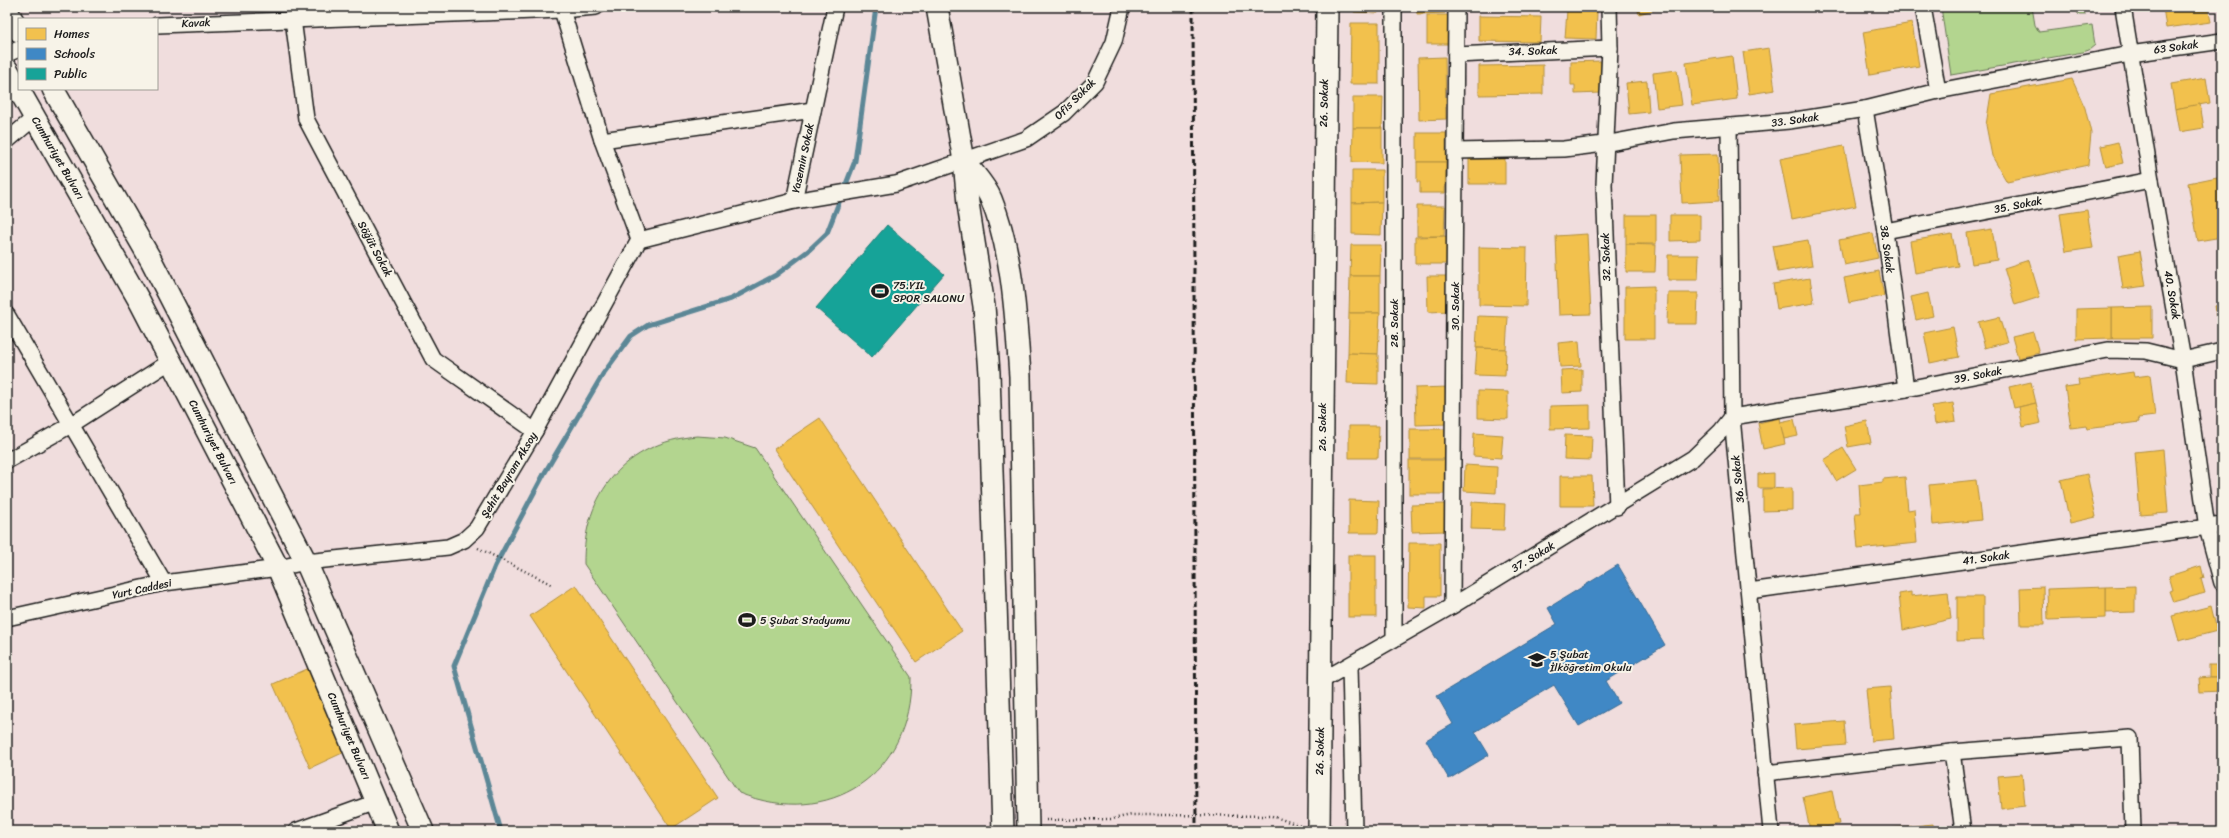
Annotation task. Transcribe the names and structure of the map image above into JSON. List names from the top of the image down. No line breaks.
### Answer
{"streets":{"main road":["26. Sokak","Cumhuriyet Bulvarı"],"street":["Kavak","63 Sokak","34. Sokak","Ofis Sokak","33. Sokak","Yasemin Sokak","35. Sokak","Söğüt Sokak","38. Sokak","32. Sokak","40. Sokak","30. Sokak","28. Sokak","39. Sokak","Şehit Bayram Aksoy","36. Sokak","37. Sokak","41. Sokak","Yurt Caddesi"]},"crossings":[["Kavak","Söğüt Sokak"],["63 Sokak","33. Sokak"],["63 Sokak","40. Sokak"],["34. Sokak","32. Sokak"],["34. Sokak","30. Sokak"],["Ofis Sokak","Yasemin Sokak"],["26. Sokak","37. Sokak"],["33. Sokak","38. Sokak"],["33. Sokak","32. Sokak"],["33. Sokak","40. Sokak"],["33. Sokak","30. Sokak"],["33. Sokak","36. Sokak"],["Cumhuriyet Bulvarı","Şehit Bayram Aksoy"],["Cumhuriyet Bulvarı","Yurt Caddesi"],["Yasemin Sokak","Şehit Bayram Aksoy"],["35. Sokak","38. Sokak"],["35. Sokak","40. Sokak"],["Söğüt Sokak","Şehit Bayram Aksoy"],["38. Sokak","39. Sokak"],["32. Sokak","37. Sokak"],["40. Sokak","39. Sokak"],["40. Sokak","41. Sokak"],["30. Sokak","37. Sokak"],["28. Sokak","37. Sokak"],["39. Sokak","36. Sokak"],["39. Sokak","37. Sokak"],["Şehit Bayram Aksoy","Yurt Caddesi"],["36. Sokak","37. Sokak"],["36. Sokak","41. Sokak"]],"places":{"sports":["75.YIL SPOR SALONU","5 Şubat Stadyumu"],"school or university":["5 Şubat İlköğretim Okulu"]},"legend":["Homes","Schools","Public"]}
